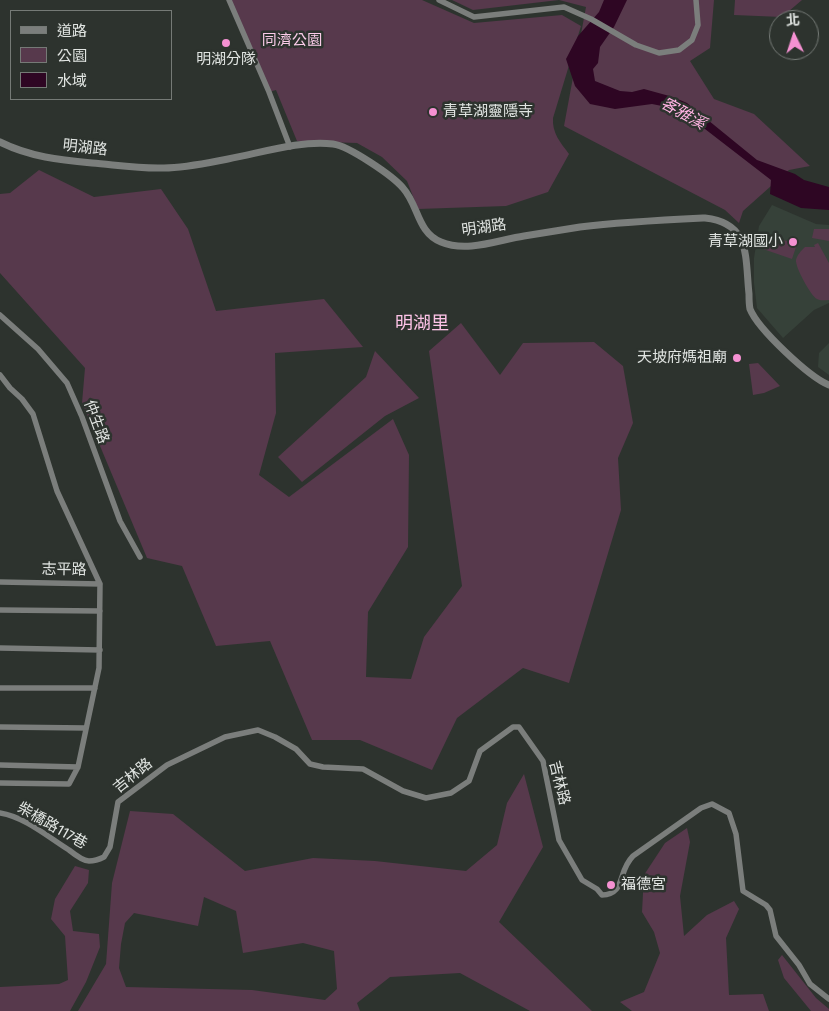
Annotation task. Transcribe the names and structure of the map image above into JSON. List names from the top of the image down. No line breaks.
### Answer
{"streets":{"street":["明湖路","仲生路","志平路","吉林路","柴橋路117巷"]},"crossings":[["吉林路","柴橋路117巷"]],"districts":["明湖里"],"water":["客雅溪"],"parks":["同濟公園"],"places":["明湖分隊","青草湖靈隱寺","青草湖國小","天坡府媽祖廟","福德宮"],"legend":["道路","公園","水域"],"north":"top"}
